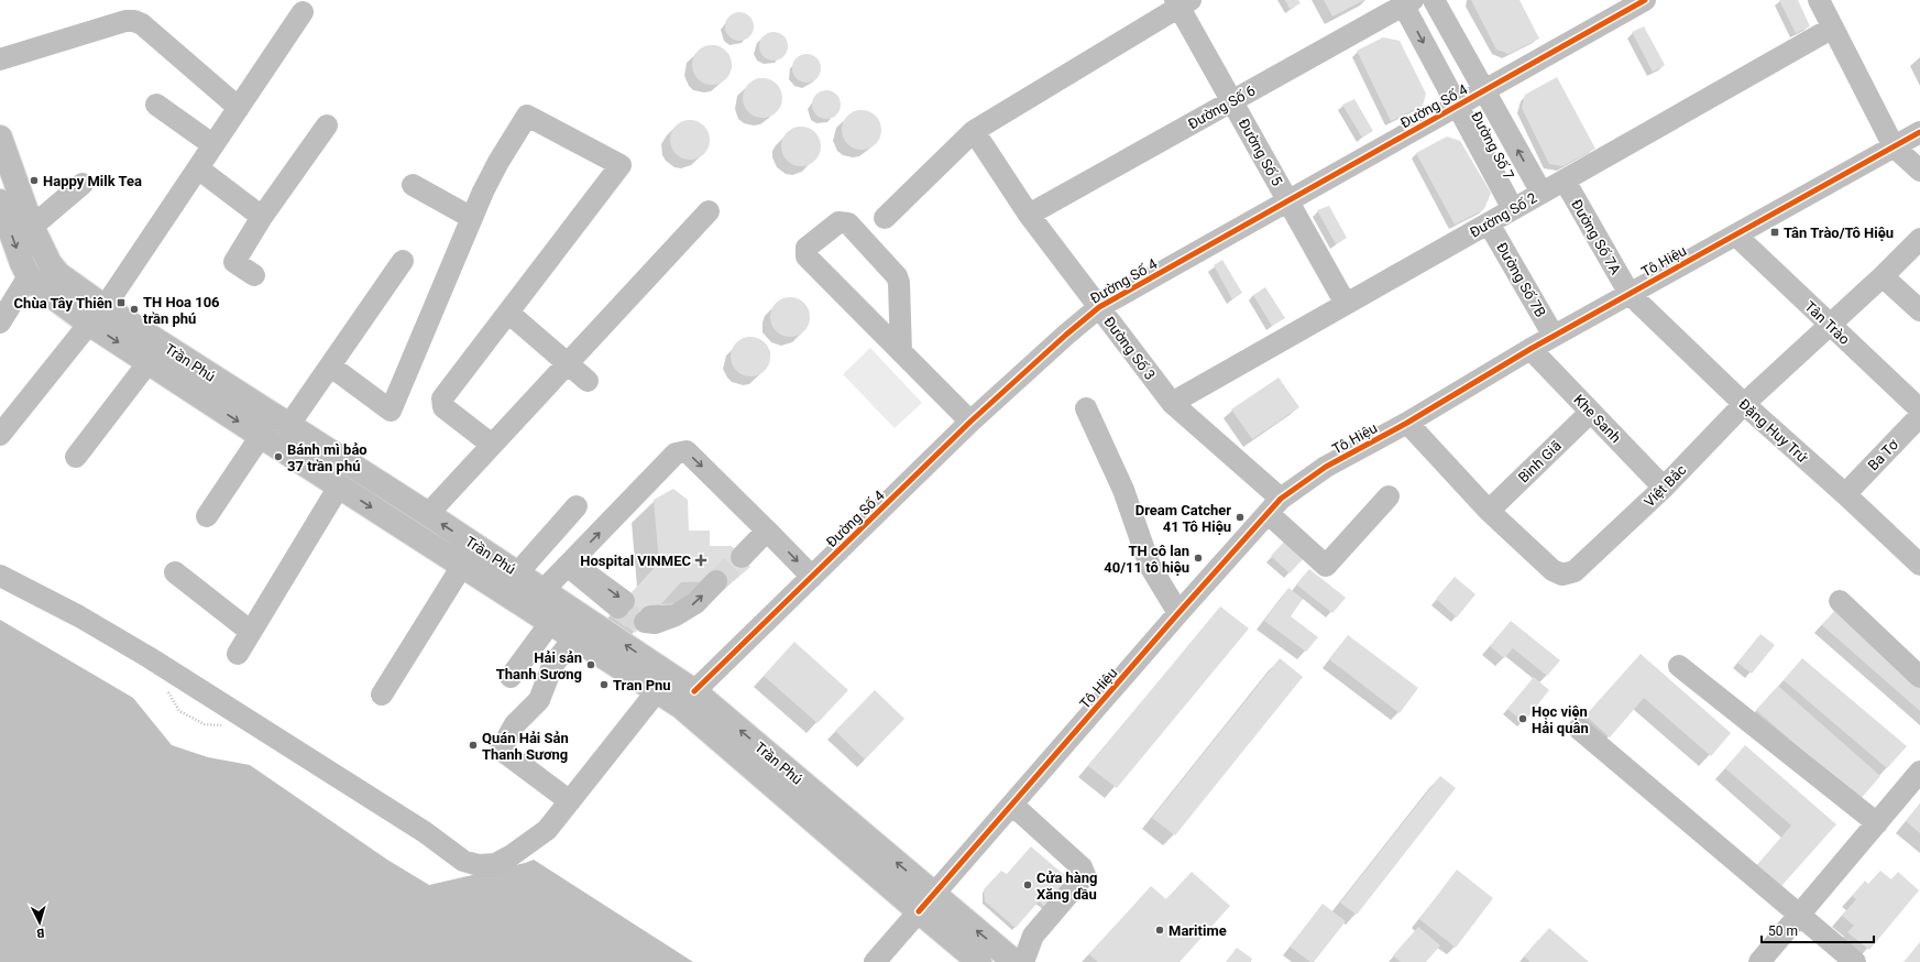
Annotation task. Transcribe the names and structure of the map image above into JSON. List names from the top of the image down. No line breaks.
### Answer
{"streets":{"main road":["Trần Phú"],"street":["Đường Số 4","Đường Số 6","Đường Số 7","Đường Số 5","Đường Số 2","Đường Số 7A","Tô Hiệu","Đường Số 7B","Tân Trào","Đường Số 3","Khe Sanh","Đặng Huy Trứ","Ba Tơ","Bình Giã","Việt Bắc"]},"crossings":[["Đường Số 4","Đường Số 7"],["Đường Số 4","Đường Số 5"],["Đường Số 4","Đường Số 3"],["Đường Số 4","Trần Phú"],["Đường Số 6","Đường Số 7"],["Đường Số 6","Đường Số 5"],["Đường Số 6","Đường Số 3"],["Đường Số 7","Đường Số 2"],["Đường Số 5","Đường Số 2"],["Đường Số 2","Đường Số 7A"],["Đường Số 2","Đường Số 7B"],["Đường Số 2","Đường Số 3"],["Đường Số 7A","Tô Hiệu"],["Đường Số 7A","Đặng Huy Trứ"],["Tô Hiệu","Đường Số 7B"],["Tô Hiệu","Tân Trào"],["Tô Hiệu","Đường Số 3"],["Tô Hiệu","Trần Phú"],["Tô Hiệu","Khe Sanh"],["Tô Hiệu","Đặng Huy Trứ"],["Tô Hiệu","Việt Bắc"],["Tân Trào","Việt Bắc"],["Khe Sanh","Bình Giã"],["Khe Sanh","Việt Bắc"],["Đặng Huy Trứ","Ba Tơ"],["Đặng Huy Trứ","Việt Bắc"],["Bình Giã","Việt Bắc"]],"places":{"other":["Happy Milk Tea","TH Hoa 106 trần phú","Bánh mì bảo 37 trần phú","Dream Catcher 41 Tô Hiệu","TH cô lan 40/11 tô hiệu","Hải sản Thanh Sương","Tran Pnu","Học viện Hải quân","Quán Hải Sản Thanh Sương","Cửa hàng Xăng dầu","Maritime"],"transit":["Tân Trào/Tô Hiệu","Chùa Tây Thiên"],"health":["Hospital VINMEC"]},"scale_bar":"50 m","north":"bottom"}
